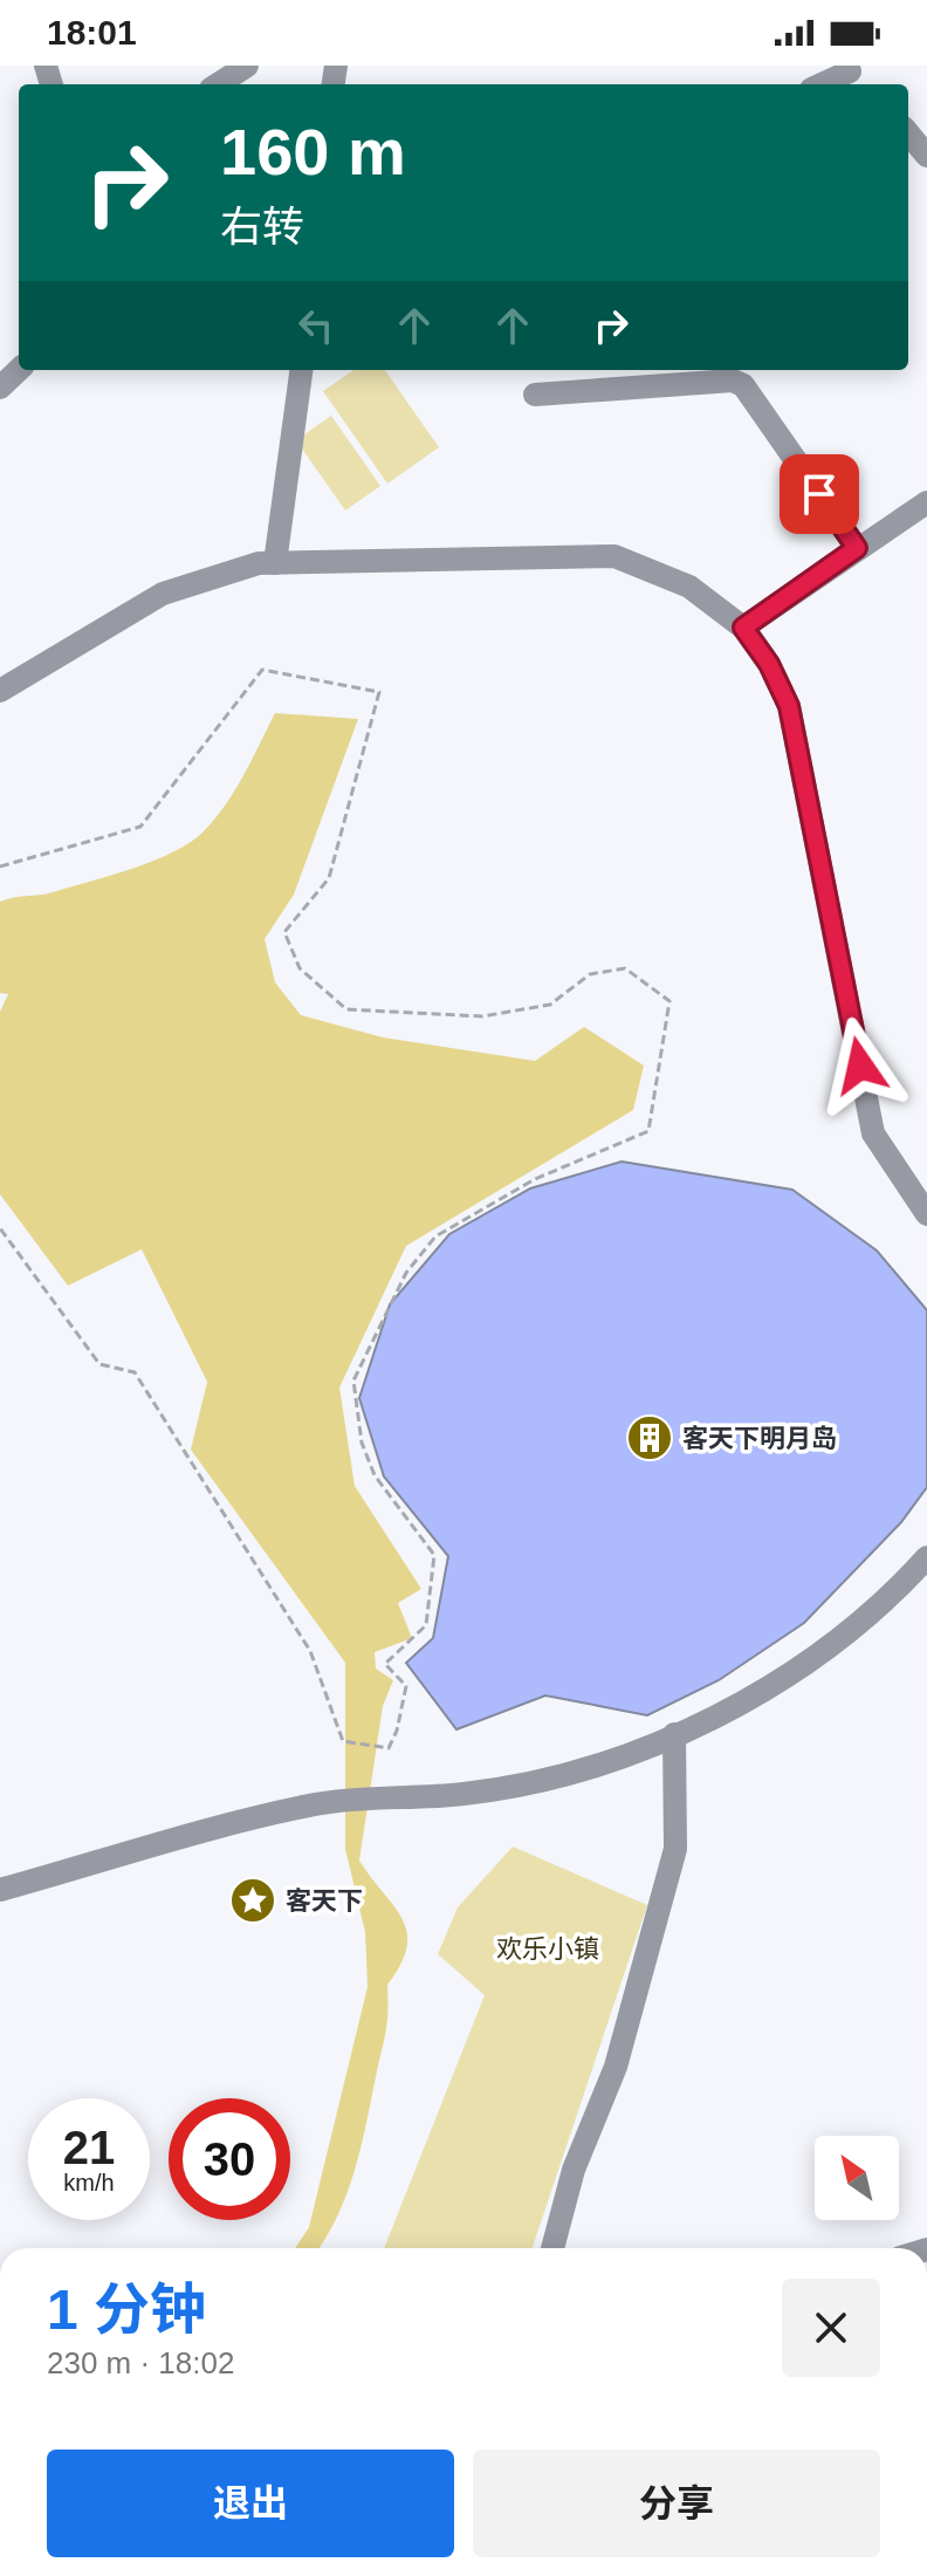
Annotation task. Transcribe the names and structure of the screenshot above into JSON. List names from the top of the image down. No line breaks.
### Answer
{"parks":["欢乐小镇"],"places":{"building":["客天下明月岛"],"place":["客天下"]},"north":"top left","page":{"status":"18:01","turn":["160 m","右转"],"speed":"21 km/h","limit":"30","heading":["1 分钟","230 m · 18:02"],"buttons":["退出","分享"]}}
